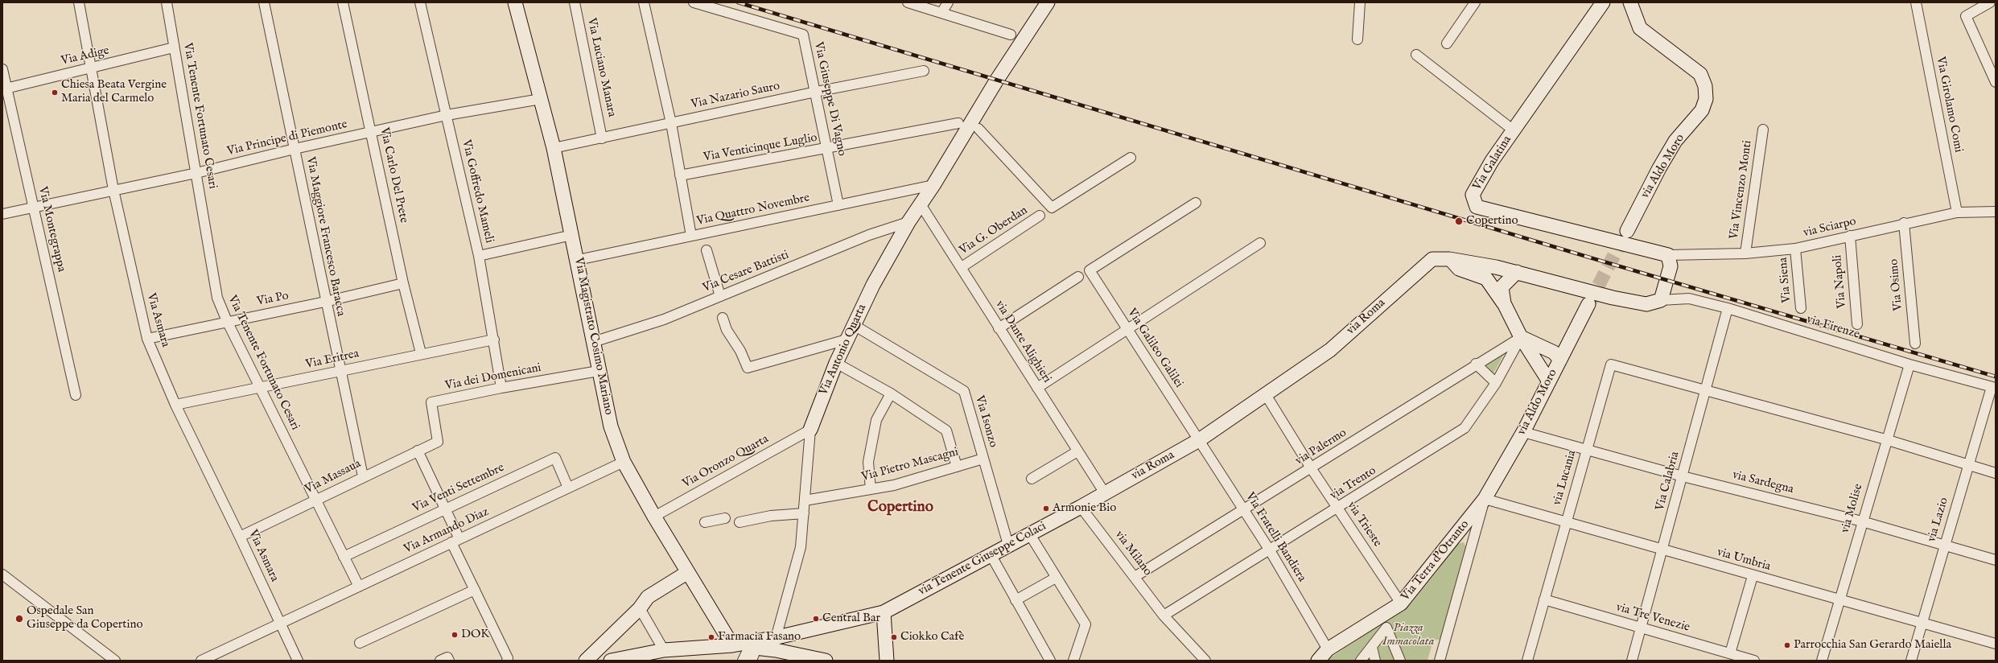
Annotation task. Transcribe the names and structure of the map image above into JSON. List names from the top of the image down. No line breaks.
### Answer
{"streets":{"street":["Via Adige","Via Luciano Manara","Via Nazario Sauro","Via Giuseppe Di Vagno","Via Girolamo Comi","Via Tenente Fortunato Cesari","Via Principe di Piemonte","Via Venticinque Luglio","Via Galatina","via Aldo Moro","Via Carlo Del Prete","Via Vincenzo Monti","Via Goffredo Mameli","Via Quattro Novembre","via Sciarpo","Via Montegrappa","Via G. Oberdan","Via Maggiore Francesco Baracca","Via Cesare Battisti","Via Siena","Via Napoli","Via Osimo","Via Po","via Roma","Via Asmara","via Firenze","Via Magistrato Cosimo Mariano","via Dante Alighieri","Via Galileo Galilei","Via Antonio Quarta","Via Eritrea","Via dei Domenicani","Via Isonzo","via Palermo","Via Oronzo Quarta","Via Pietro Mascagni","Via Massaua","via Lucania","Via Calabria","via Sardegna","via Trento","Via Venti Settembre","via Molise","via Lazio","via Trieste","Via Armando Diaz","Via Fratelli Bandiera","via Milano","via Tenente Giuseppe Colaci","via Umbria","Via Terra d'Otranto","via Tre Venezie"]},"crossings":[["Via Adige","Via Tenente Fortunato Cesari"],["Via Adige","Via Montegrappa"],["Via Adige","Via Asmara"],["Via Luciano Manara","Via Nazario Sauro"],["Via Nazario Sauro","Via Giuseppe Di Vagno"],["Via Nazario Sauro","Via Magistrato Cosimo Mariano"],["Via Giuseppe Di Vagno","Via Venticinque Luglio"],["Via Giuseppe Di Vagno","Via Quattro Novembre"],["Via Girolamo Comi","via Sciarpo"],["Via Tenente Fortunato Cesari","Via Principe di Piemonte"],["Via Tenente Fortunato Cesari","Via Po"],["Via Tenente Fortunato Cesari","Via Eritrea"],["Via Tenente Fortunato Cesari","Via Massaua"],["Via Tenente Fortunato Cesari","Via Venti Settembre"],["Via Tenente Fortunato Cesari","Via Armando Diaz"],["Via Principe di Piemonte","Via Carlo Del Prete"],["Via Principe di Piemonte","Via Goffredo Mameli"],["Via Principe di Piemonte","Via Montegrappa"],["Via Principe di Piemonte","Via Maggiore Francesco Baracca"],["Via Principe di Piemonte","Via Asmara"],["Via Principe di Piemonte","Via Magistrato Cosimo Mariano"],["Via Galatina","via Sciarpo"],["via Aldo Moro","via Sardegna"],["via Aldo Moro","via Umbria"],["via Aldo Moro","Via Terra d'Otranto"],["Via Carlo Del Prete","Via Po"],["Via Carlo Del Prete","Via Eritrea"],["Via Vincenzo Monti","via Sciarpo"],["Via Goffredo Mameli","Via Eritrea"],["Via Goffredo Mameli","Via dei Domenicani"],["Via Quattro Novembre","Via Magistrato Cosimo Mariano"],["Via Quattro Novembre","Via Antonio Quarta"],["via Sciarpo","Via Siena"],["via Sciarpo","Via Napoli"],["via Sciarpo","Via Osimo"],["Via G. Oberdan","via Dante Alighieri"],["Via Maggiore Francesco Baracca","Via Po"],["Via Maggiore Francesco Baracca","Via Eritrea"],["Via Maggiore Francesco Baracca","Via Massaua"],["Via Cesare Battisti","Via Magistrato Cosimo Mariano"],["Via Cesare Battisti","Via Antonio Quarta"],["Via Po","Via Asmara"],["via Roma","via Firenze"],["via Roma","via Dante Alighieri"],["via Roma","Via Galileo Galilei"],["via Roma","via Trieste"],["via Roma","Via Fratelli Bandiera"],["via Roma","via Milano"],["via Roma","via Tenente Giuseppe Colaci"],["Via Asmara","Via Eritrea"],["Via Asmara","Via Massaua"],["Via Asmara","Via Armando Diaz"],["via Firenze","Via Calabria"],["via Firenze","via Molise"],["via Firenze","via Lazio"],["Via Magistrato Cosimo Mariano","Via dei Domenicani"],["Via Magistrato Cosimo Mariano","Via Oronzo Quarta"],["Via Magistrato Cosimo Mariano","Via Armando Diaz"],["via Dante Alighieri","Via Antonio Quarta"],["Via Galileo Galilei","Via Fratelli Bandiera"],["Via Antonio Quarta","Via Isonzo"],["Via Antonio Quarta","Via Oronzo Quarta"],["Via Antonio Quarta","Via Pietro Mascagni"],["Via Antonio Quarta","via Tenente Giuseppe Colaci"],["Via dei Domenicani","Via Massaua"],["Via Isonzo","Via Pietro Mascagni"],["Via Isonzo","via Tenente Giuseppe Colaci"],["via Palermo","via Trento"],["via Palermo","via Trieste"],["via Palermo","Via Fratelli Bandiera"],["via Palermo","via Milano"],["via Lucania","Via Calabria"],["via Lucania","via Sardegna"],["via Lucania","via Umbria"],["via Lucania","via Tre Venezie"],["Via Calabria","via Sardegna"],["Via Calabria","via Umbria"],["Via Calabria","via Tre Venezie"],["via Sardegna","via Molise"],["via Sardegna","via Lazio"],["via Trento","via Trieste"],["via Trento","Via Fratelli Bandiera"],["via Trento","via Milano"],["Via Venti Settembre","Via Armando Diaz"],["via Molise","via Umbria"],["via Lazio","via Umbria"],["via Trieste","Via Terra d'Otranto"],["Via Fratelli Bandiera","Via Terra d'Otranto"],["via Milano","via Tenente Giuseppe Colaci"],["via Umbria","Via Terra d'Otranto"]],"districts":["Copertino"],"parks":["Piazza Immacolata"],"places":["Chiesa Beata Vergine Maria del Carmelo","Copertino","Armonie Bio","Ospedale San Giuseppe da Copertino","Central Bar","DOK","Farmacia Fasano","Ciokko Cafè","Parrocchia San Gerardo Maiella"]}
